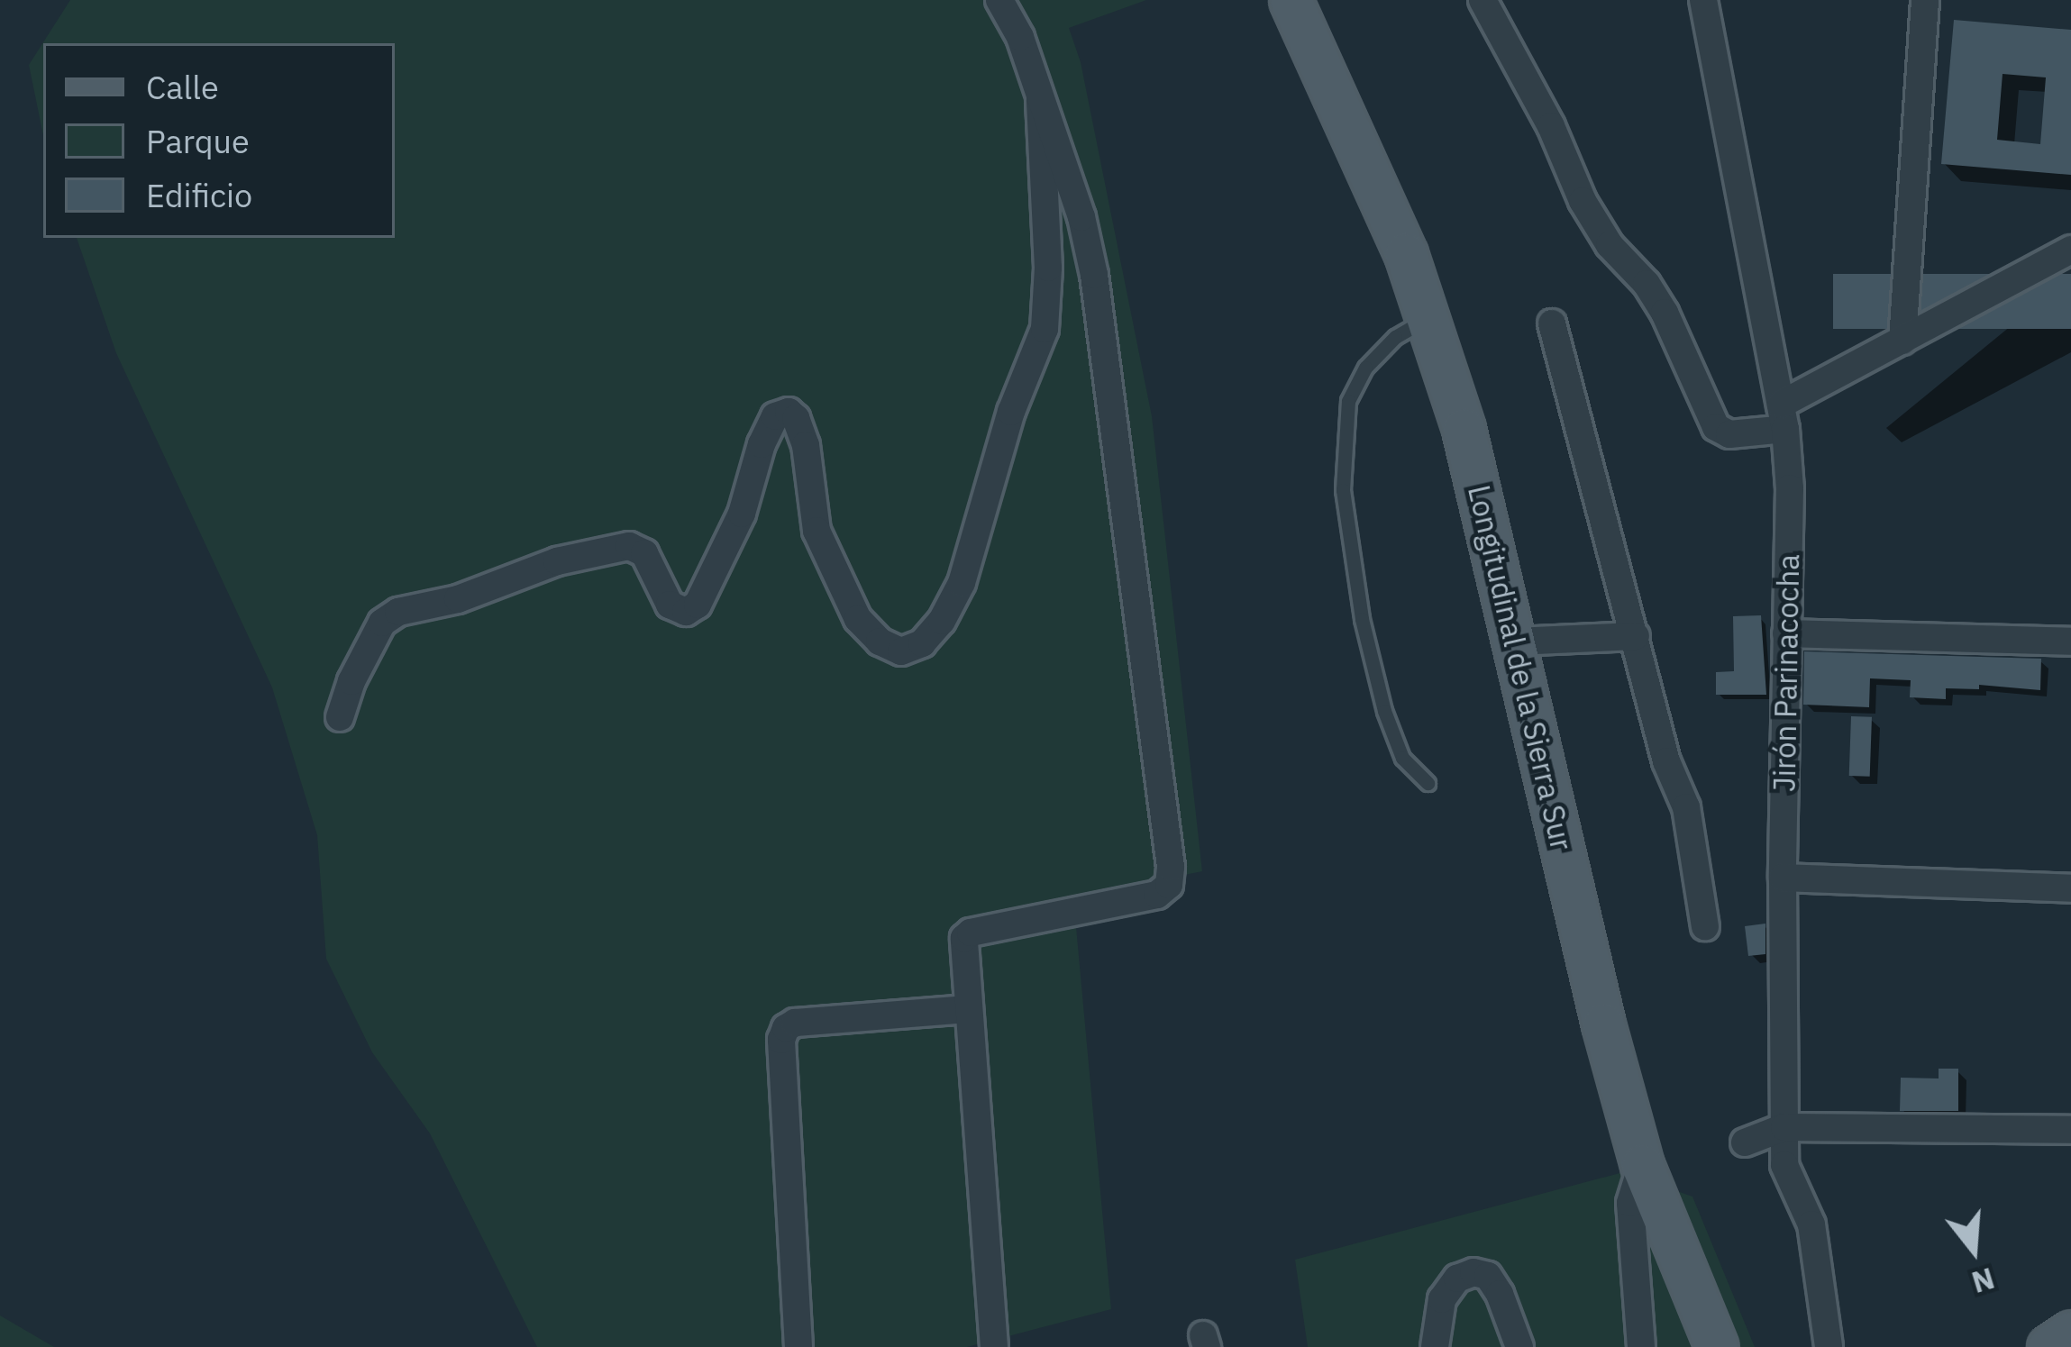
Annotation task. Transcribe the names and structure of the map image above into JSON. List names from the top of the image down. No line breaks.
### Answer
{"streets":{"main road":["Longitudinal de la Sierra Sur"],"street":["Jirón Parinacocha"]},"legend":["Calle","Parque","Edificio"],"north":"bottom"}
